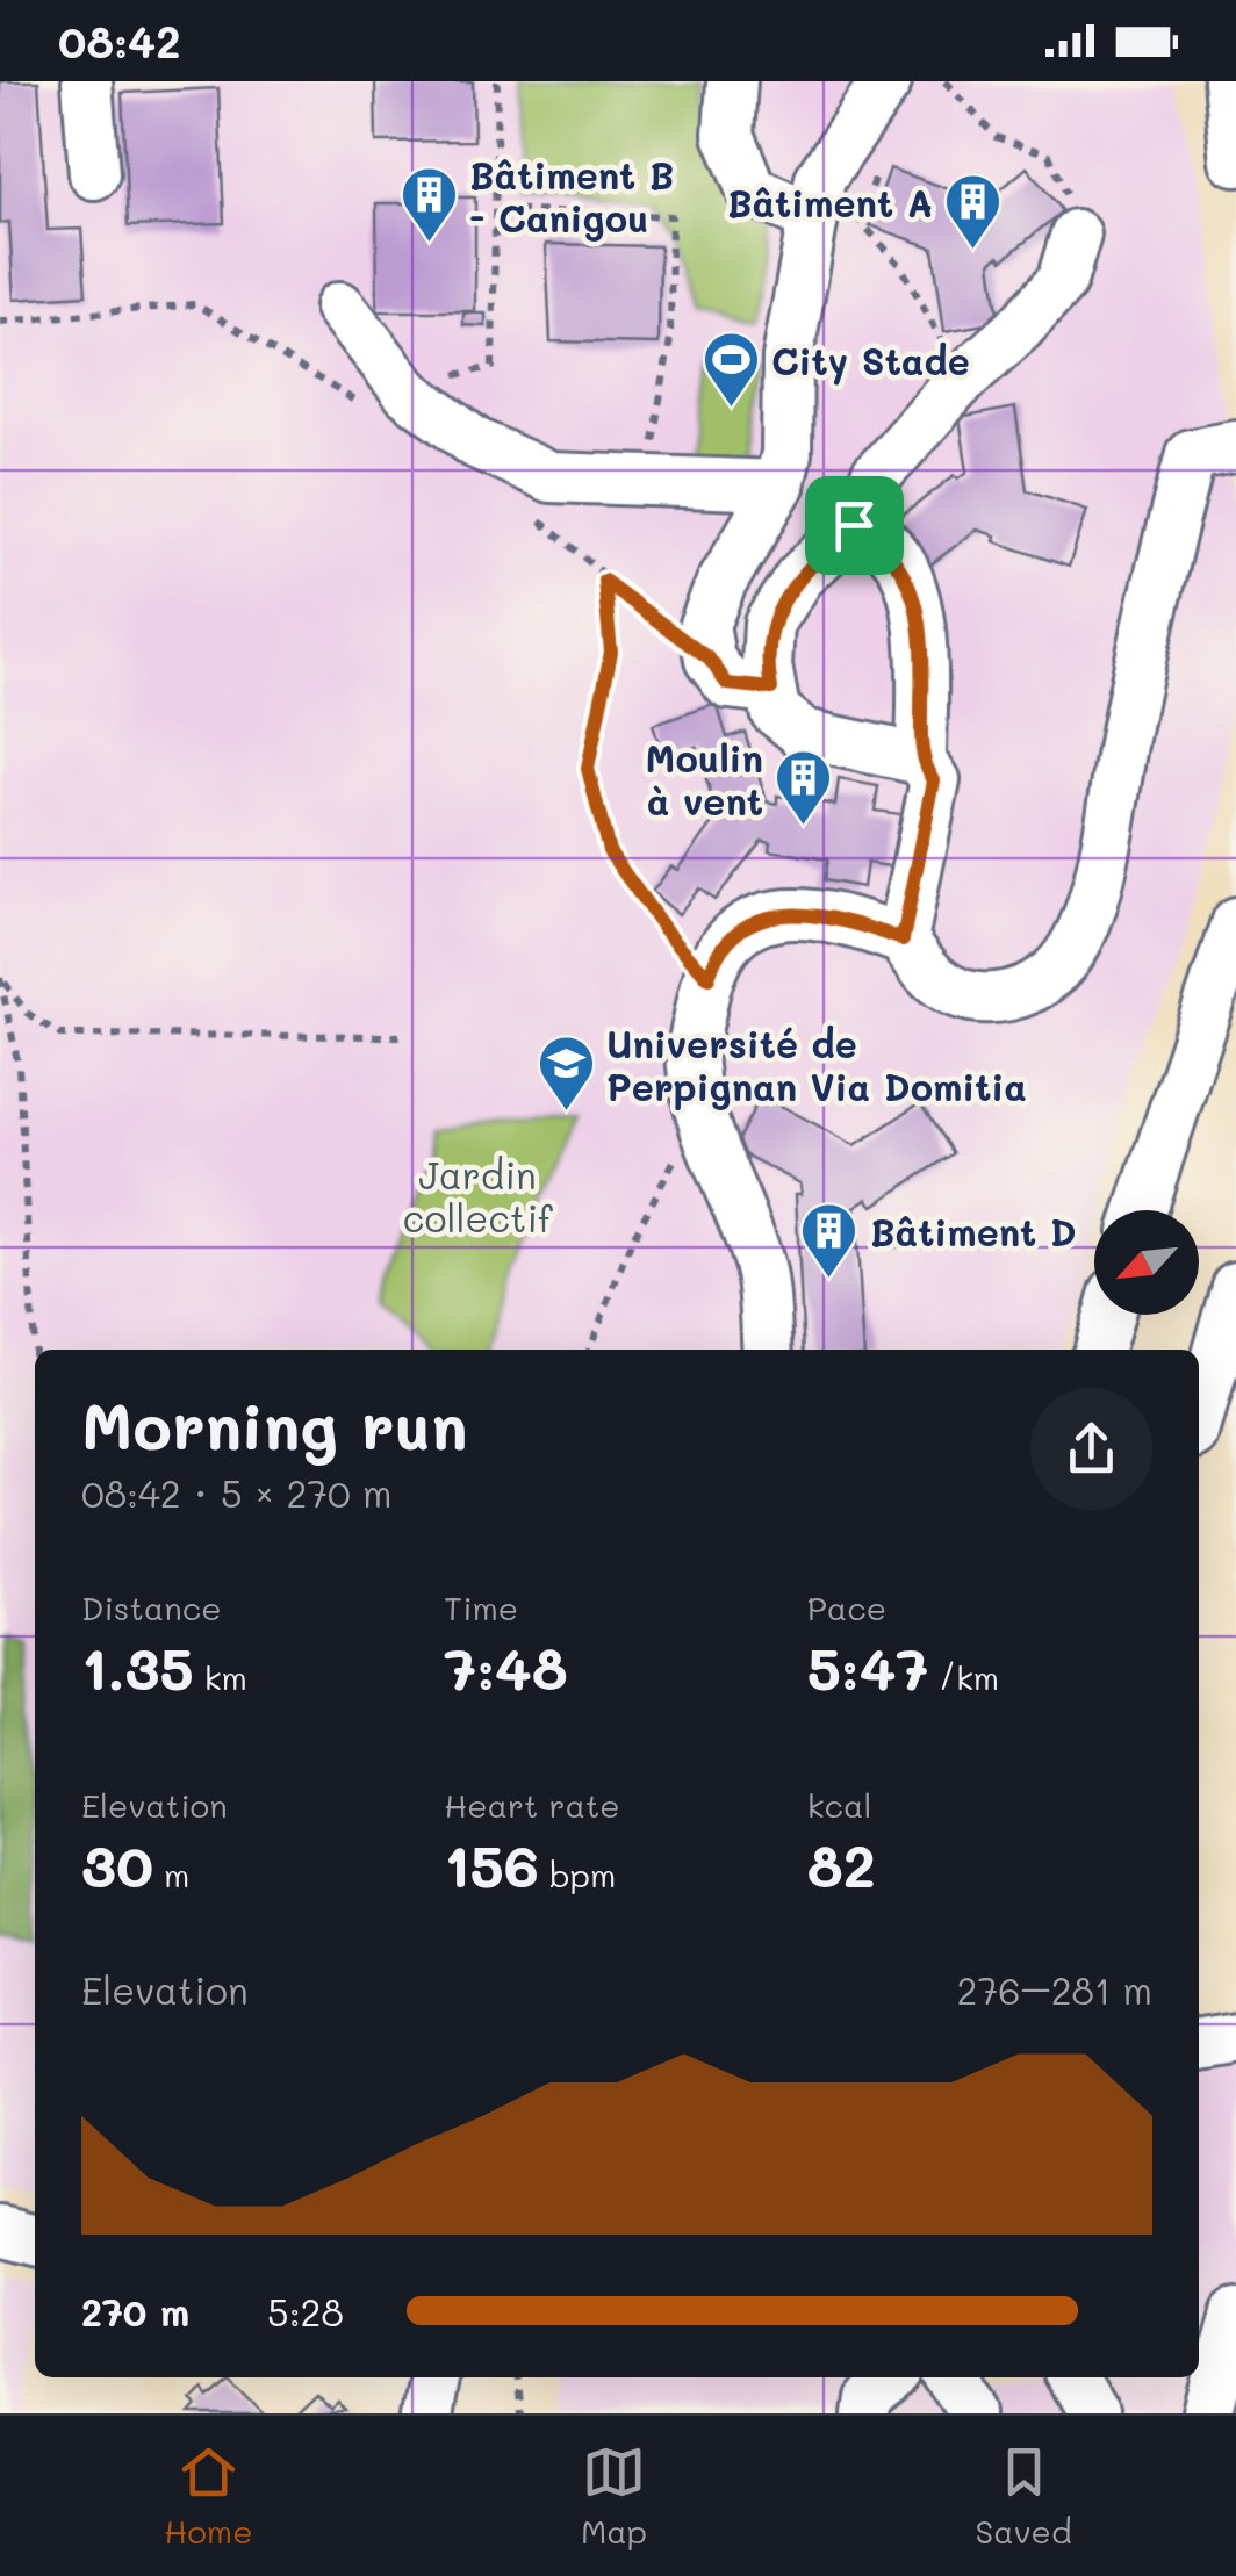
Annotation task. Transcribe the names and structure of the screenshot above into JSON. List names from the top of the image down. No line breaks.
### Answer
{"parks":["Jardin collectif"],"places":{"building":["Bâtiment B - Canigou","Bâtiment A","Moulin à vent","Bâtiment D"],"sports":["City Stade"],"school or university":["Université de Perpignan Via Domitia"]},"north":"bottom left","page":{"status":"08:42","heading":["Morning run","08:42 · 5 × 270 m"],"stats":[["Distance","1.35 km"],["Time","7:48"],["Pace","5:47 /km"],["Elevation","30 m"],["Heart rate","156 bpm"],["kcal","82"]],"chart":["Elevation","276–281 m"],"list":[{"name":"270 m","note":"5:28"}],"tabs":["Home","Map","Saved"]}}
